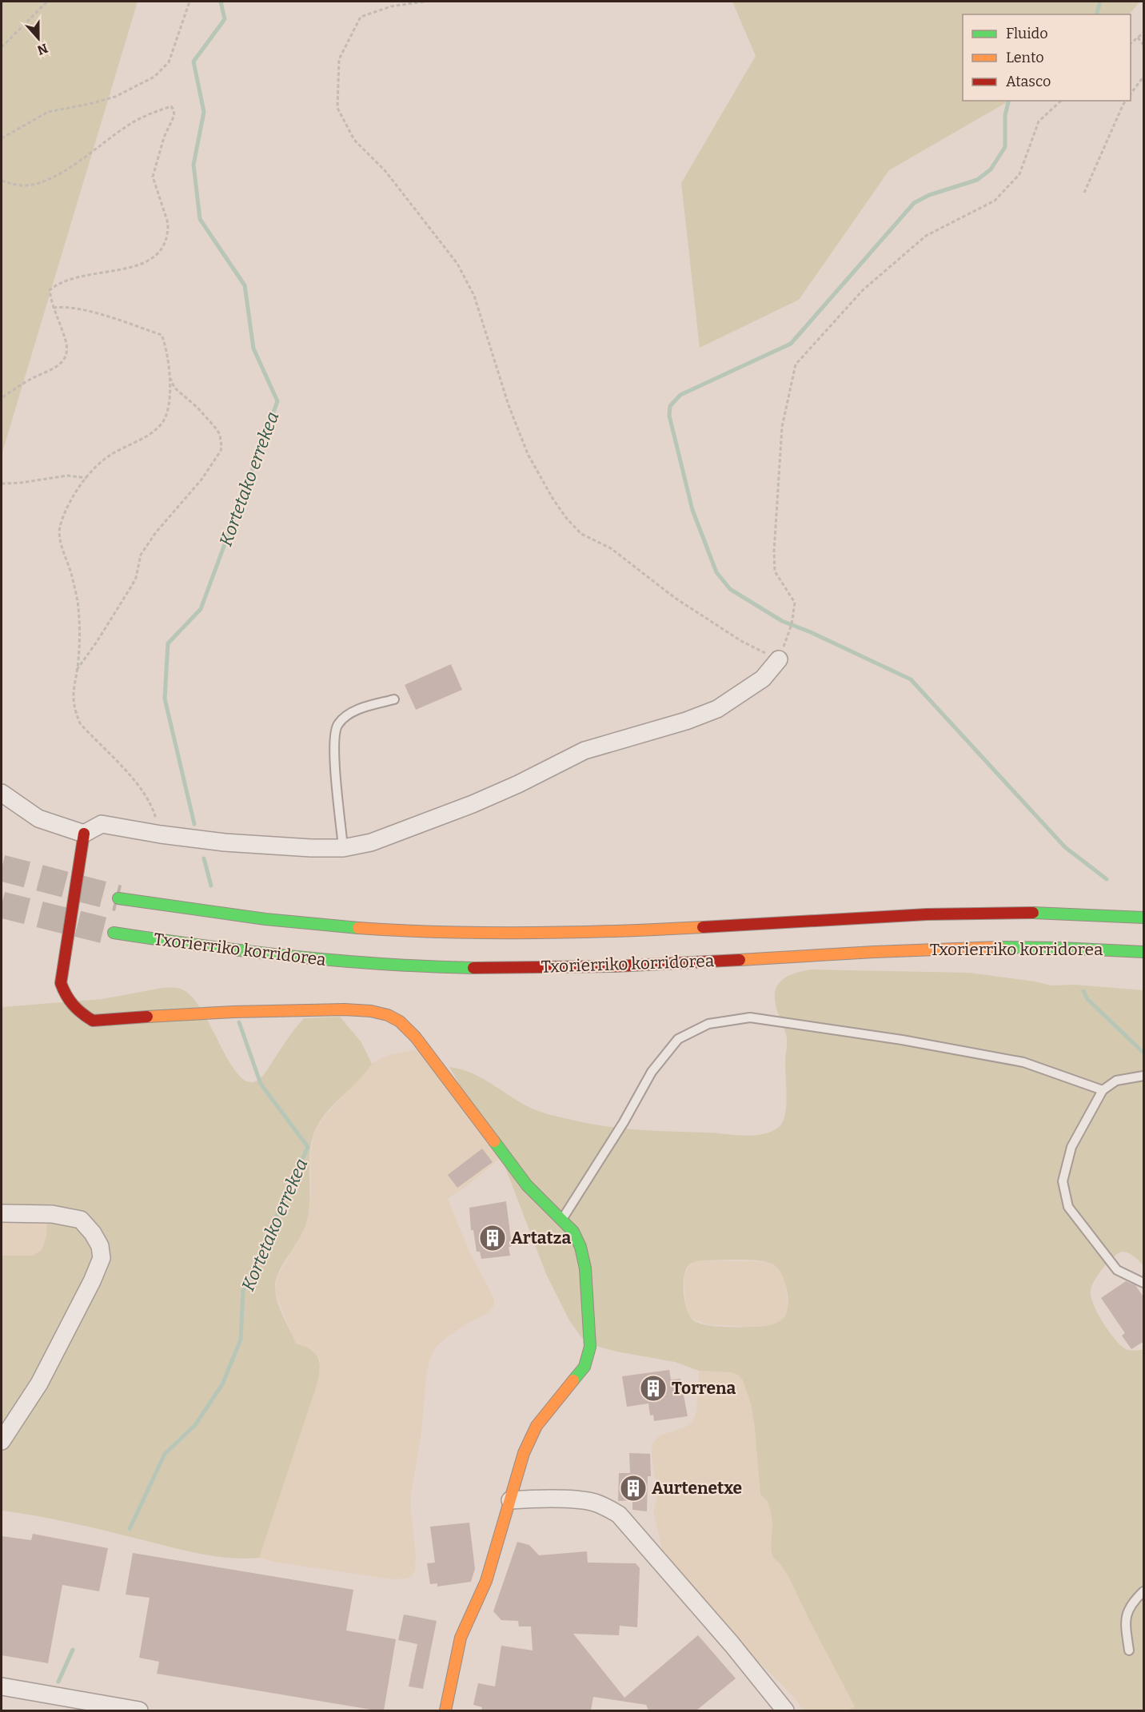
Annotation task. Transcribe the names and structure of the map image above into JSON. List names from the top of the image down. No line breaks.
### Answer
{"streets":{"main road":["Txorierriko korridorea"]},"water":["Kortetako errekea"],"places":{"building":["Artatza","Torrena","Aurtenetxe"]},"legend":["Fluido","Lento","Atasco"],"north":"bottom"}
